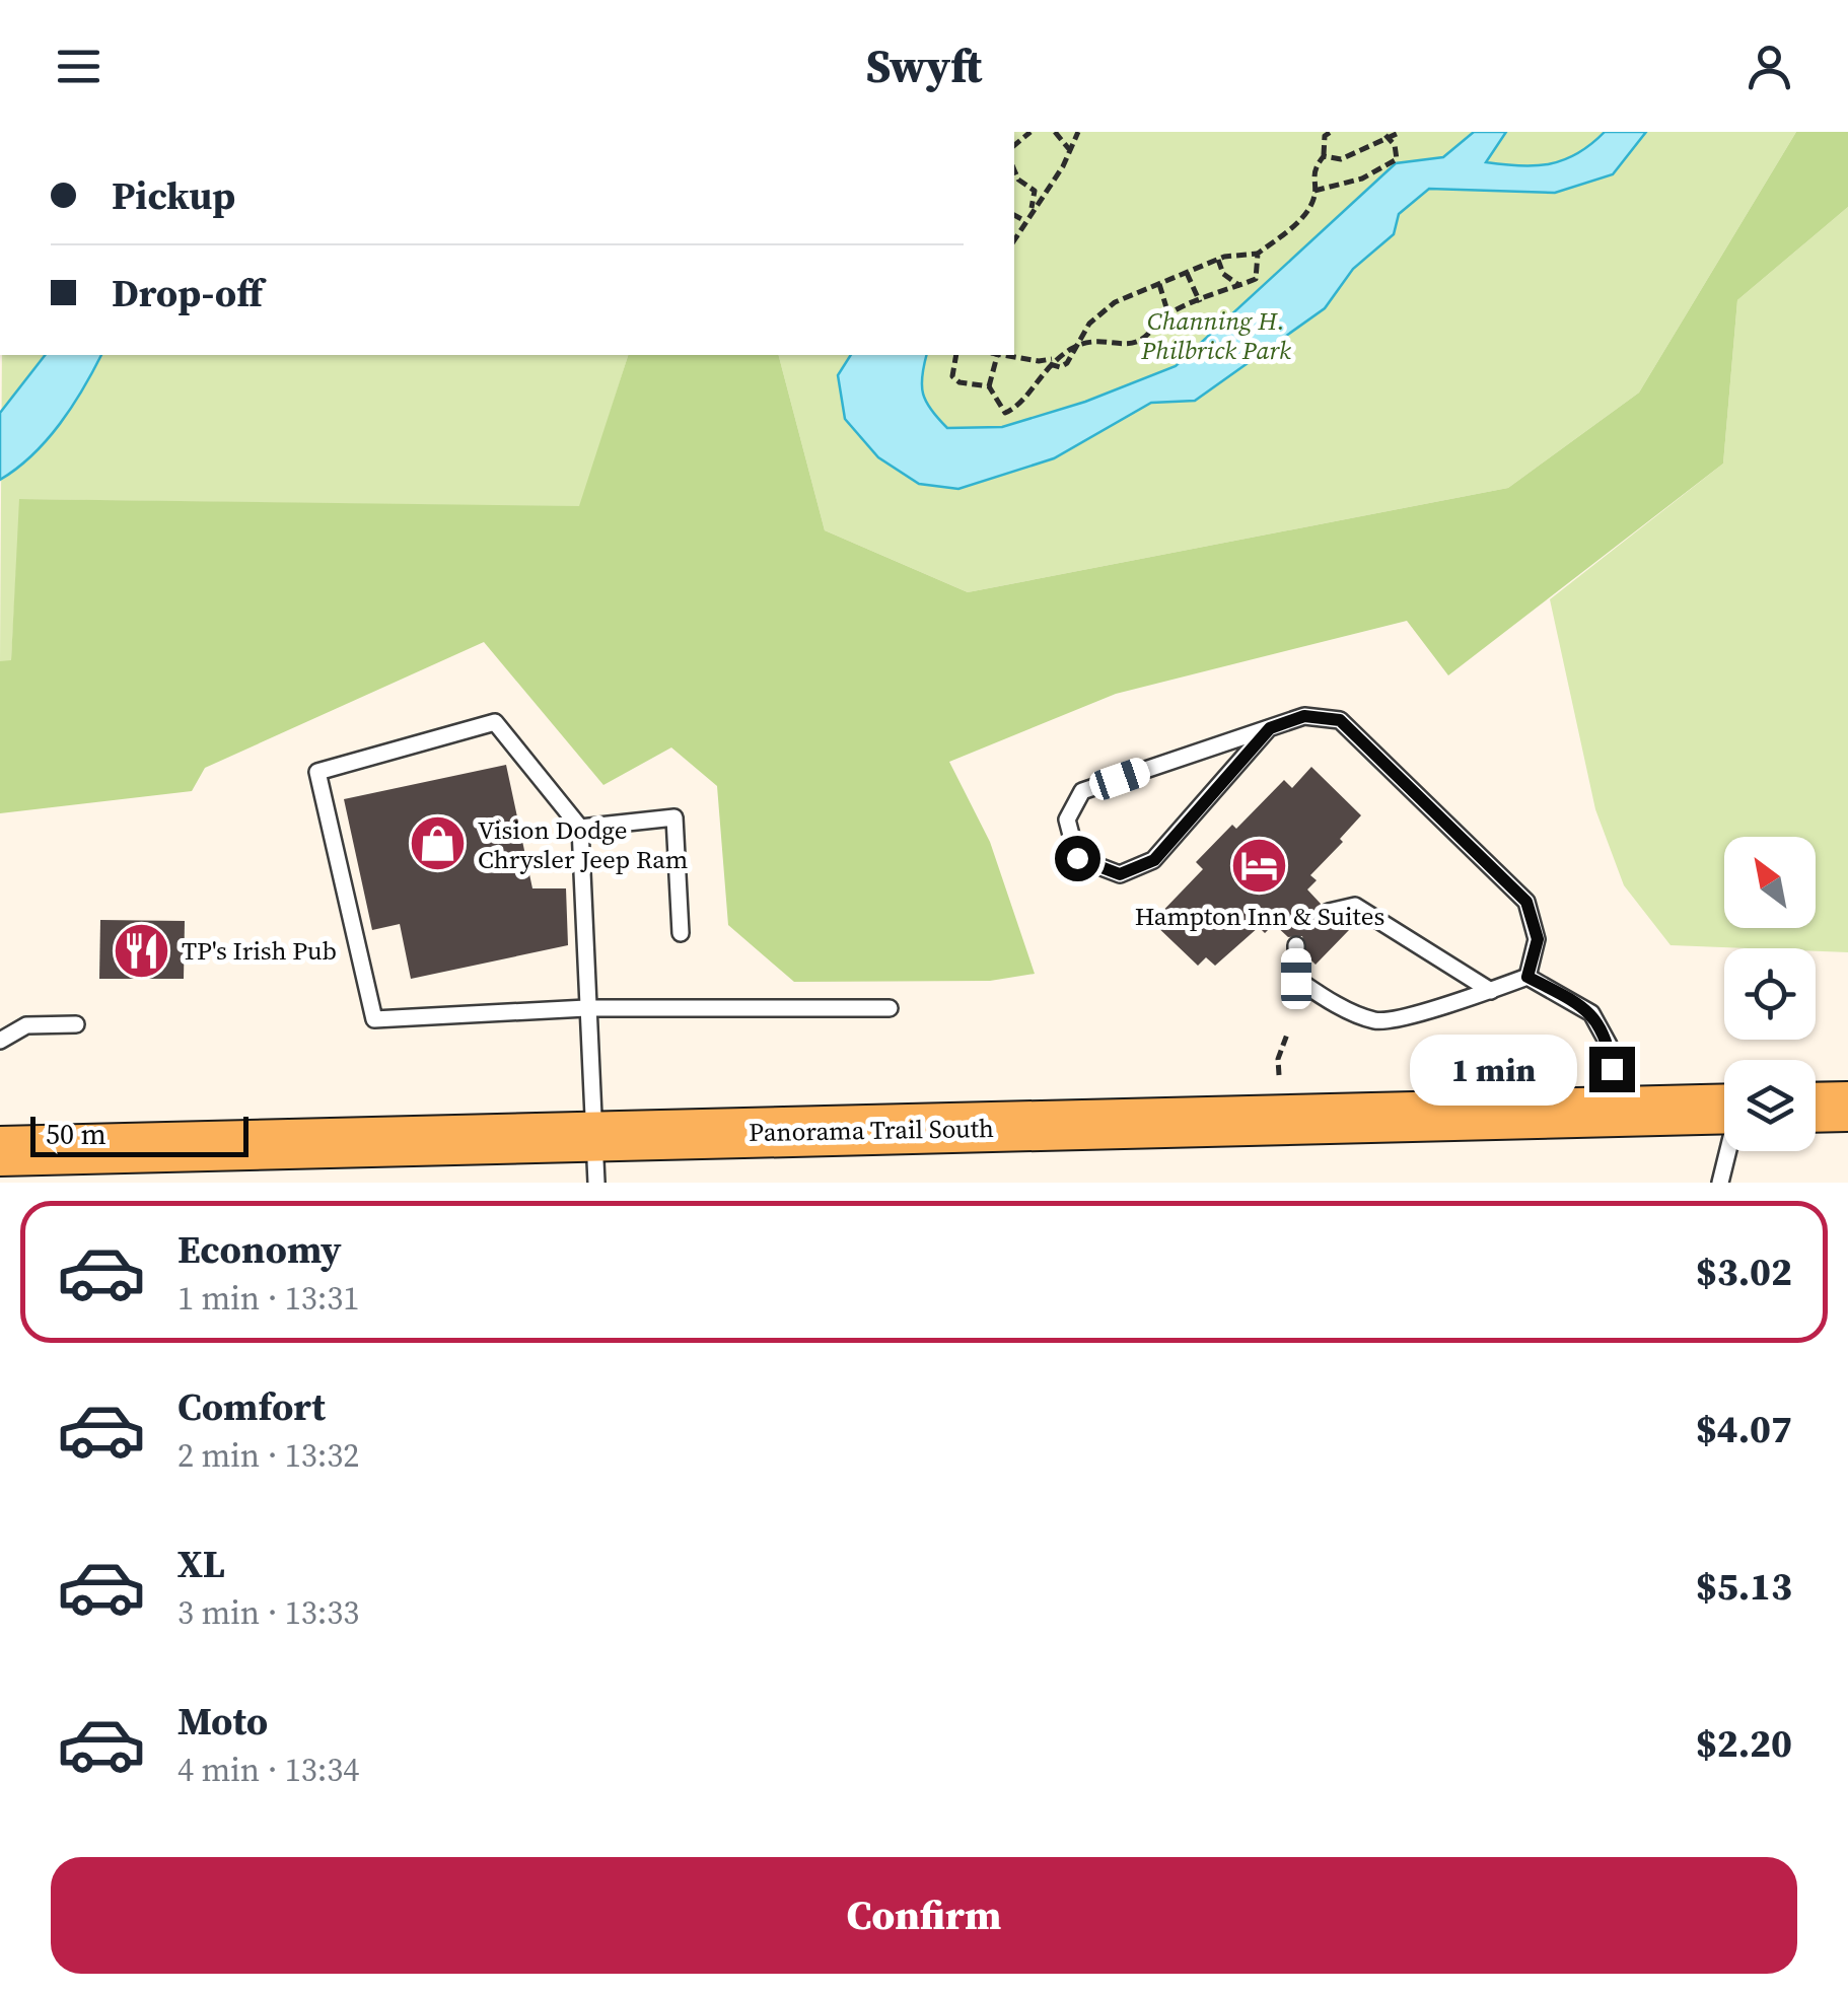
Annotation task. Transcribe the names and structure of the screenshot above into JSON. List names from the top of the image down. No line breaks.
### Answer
{"streets":{"main road":["Panorama Trail South"]},"parks":["Channing H. Philbrick Park"],"places":{"shop":["Vision Dodge Chrysler Jeep Ram"],"hotel":["Hampton Inn & Suites"],"restaurant":["TP's Irish Pub"]},"scale_bar":"50 m","north":"top left","page":{"header":"Swyft","banner":["Pickup","Drop-off"],"bubble":"1 min","scale":"50 m","list":[{"name":"Economy","note":"1 min · 13:31","value":"$3.02"},{"name":"Comfort","note":"2 min · 13:32","value":"$4.07"},{"name":"XL","note":"3 min · 13:33","value":"$5.13"},{"name":"Moto","note":"4 min · 13:34","value":"$2.20"}],"buttons":"Confirm"}}
